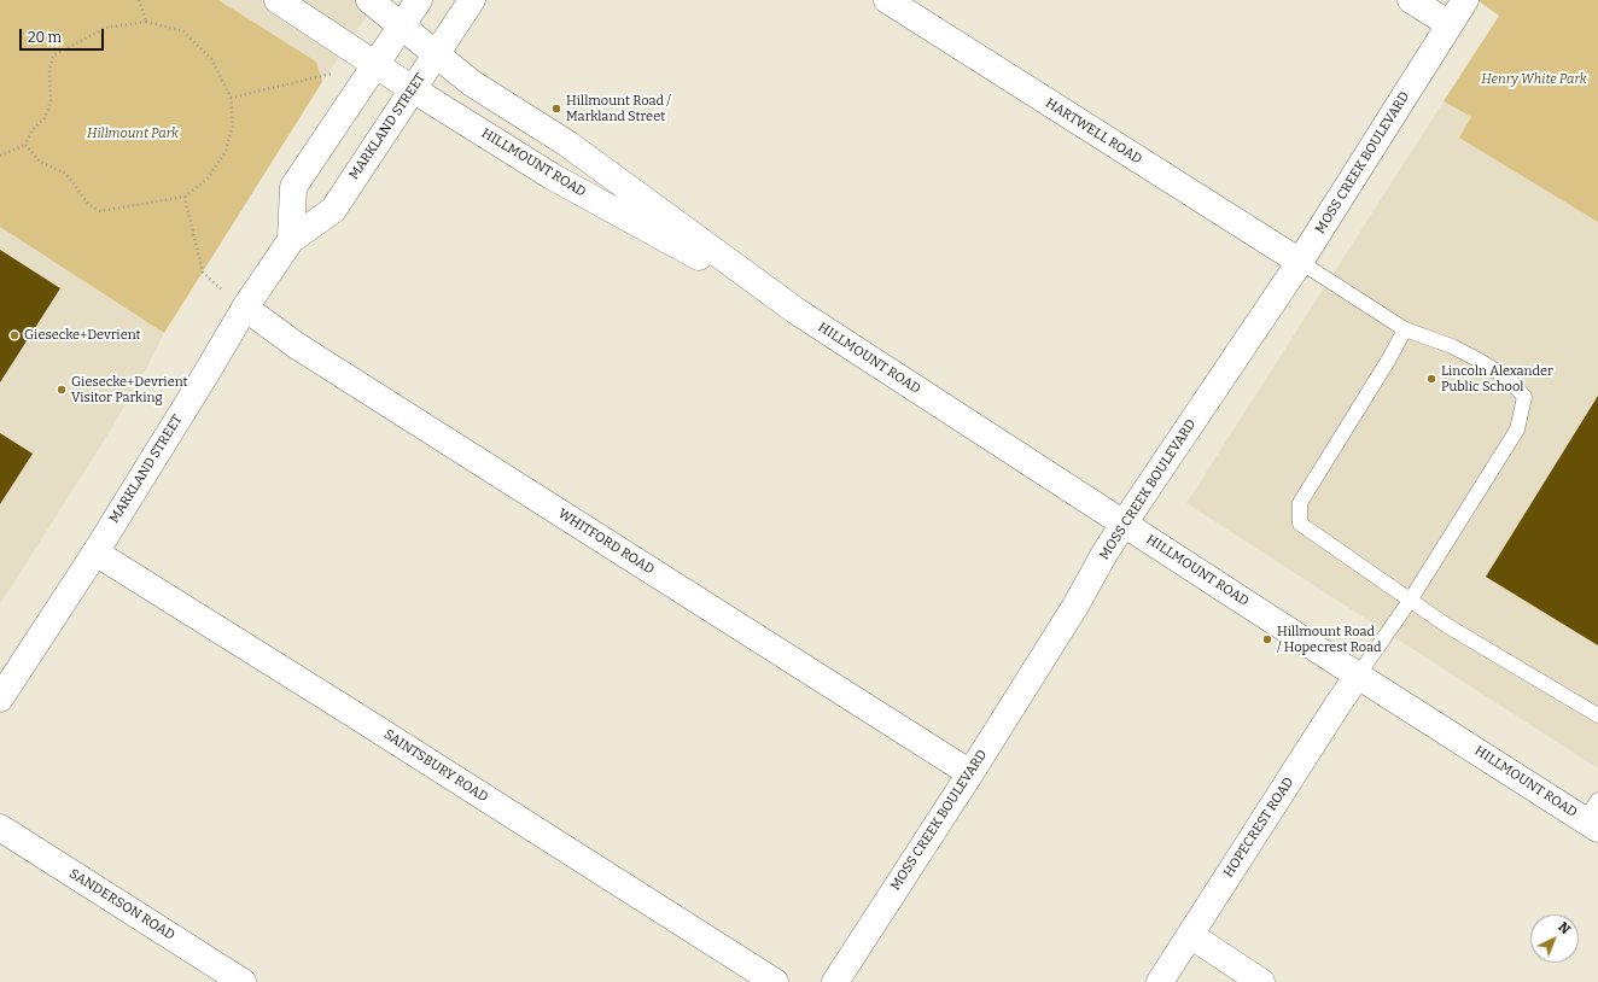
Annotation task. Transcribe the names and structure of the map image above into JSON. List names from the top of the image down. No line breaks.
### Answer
{"streets":{"street":["MARKLAND STREET","HARTWELL ROAD","HILLMOUNT ROAD","MOSS CREEK BOULEVARD","WHITFORD ROAD","SAINTSBURY ROAD","HOPECREST ROAD","SANDERSON ROAD"]},"crossings":[["MARKLAND STREET","HILLMOUNT ROAD"],["MARKLAND STREET","WHITFORD ROAD"],["MARKLAND STREET","SAINTSBURY ROAD"],["HARTWELL ROAD","MOSS CREEK BOULEVARD"],["HILLMOUNT ROAD","MOSS CREEK BOULEVARD"],["HILLMOUNT ROAD","HOPECREST ROAD"],["MOSS CREEK BOULEVARD","WHITFORD ROAD"]],"parks":["Henry White Park","Hillmount Park"],"places":["Hillmount Road / Markland Street","Giesecke+Devrient","Lincoln Alexander Public School","Giesecke+Devrient Visitor Parking","Hillmount Road / Hopecrest Road"],"scale_bar":"20 m","north":"top right"}
